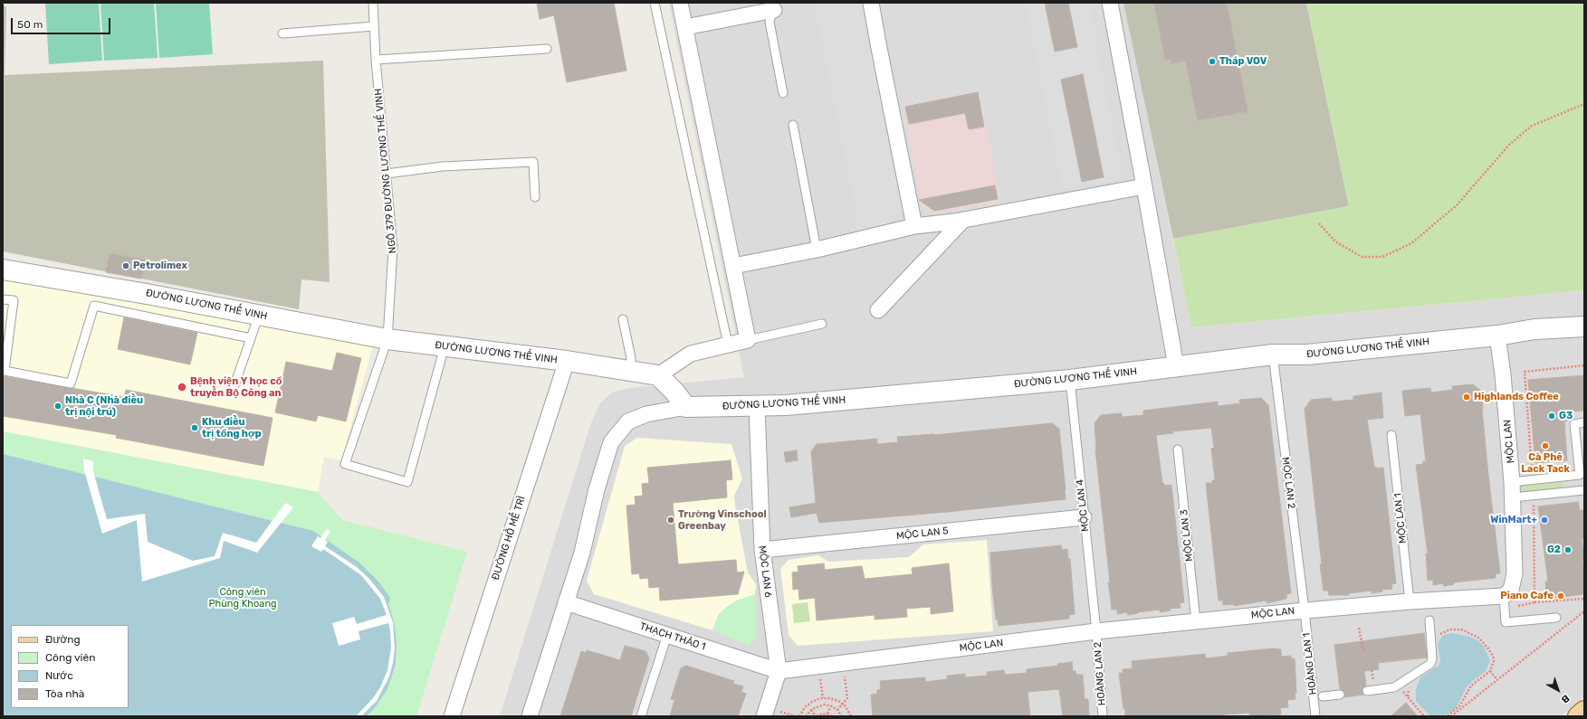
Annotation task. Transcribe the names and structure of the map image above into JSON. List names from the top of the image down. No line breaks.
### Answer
{"streets":{"street":["ĐƯỜNG LƯƠNG THẾ VINH","MỘC LAN","MỘC LAN 5","ĐƯỜNG HỒ MỄ TRÌ","MỘC LAN 6","THẠCH THẢO 1"],"lane":["NGÕ 379 ĐƯỜNG LƯƠNG THẾ VINH","MỘC LAN 2","MỘC LAN 4","MỘC LAN 1","MỘC LAN 3","HOÀNG LAN 1","HOÀNG LAN 2"]},"crossings":[["NGÕ 379 ĐƯỜNG LƯƠNG THẾ VINH","ĐƯỜNG LƯƠNG THẾ VINH"],["ĐƯỜNG LƯƠNG THẾ VINH","MỘC LAN"],["ĐƯỜNG LƯƠNG THẾ VINH","MỘC LAN 2"],["ĐƯỜNG LƯƠNG THẾ VINH","MỘC LAN 4"],["ĐƯỜNG LƯƠNG THẾ VINH","ĐƯỜNG HỒ MỄ TRÌ"],["ĐƯỜNG LƯƠNG THẾ VINH","MỘC LAN 6"],["MỘC LAN","MỘC LAN 2"],["MỘC LAN","MỘC LAN 4"],["MỘC LAN","MỘC LAN 1"],["MỘC LAN","MỘC LAN 3"],["MỘC LAN","MỘC LAN 6"],["MỘC LAN","THẠCH THẢO 1"],["MỘC LAN","HOÀNG LAN 1"],["MỘC LAN","HOÀNG LAN 2"],["MỘC LAN 2","HOÀNG LAN 1"],["MỘC LAN 4","MỘC LAN 5"],["MỘC LAN 4","HOÀNG LAN 2"],["MỘC LAN 5","MỘC LAN 6"],["MỘC LAN 6","THẠCH THẢO 1"]],"parks":["Công viên Phùng Khoang"],"places":["Tháp VOV","Petrolimex","Bệnh viện Y học cổ truyền Bộ Công an","Highlands Coffee","Nhà C (Nhà điều trị nội trú)","G3","Khu điều trị tổng hợp","Cà Phê Lack Tack","Trường Vinschool Greenbay","WinMart+","G2","Piano Cafe"],"legend":["Đường","Công viên","Nước","Tòa nhà"],"scale_bar":"50 m","north":"bottom right"}
